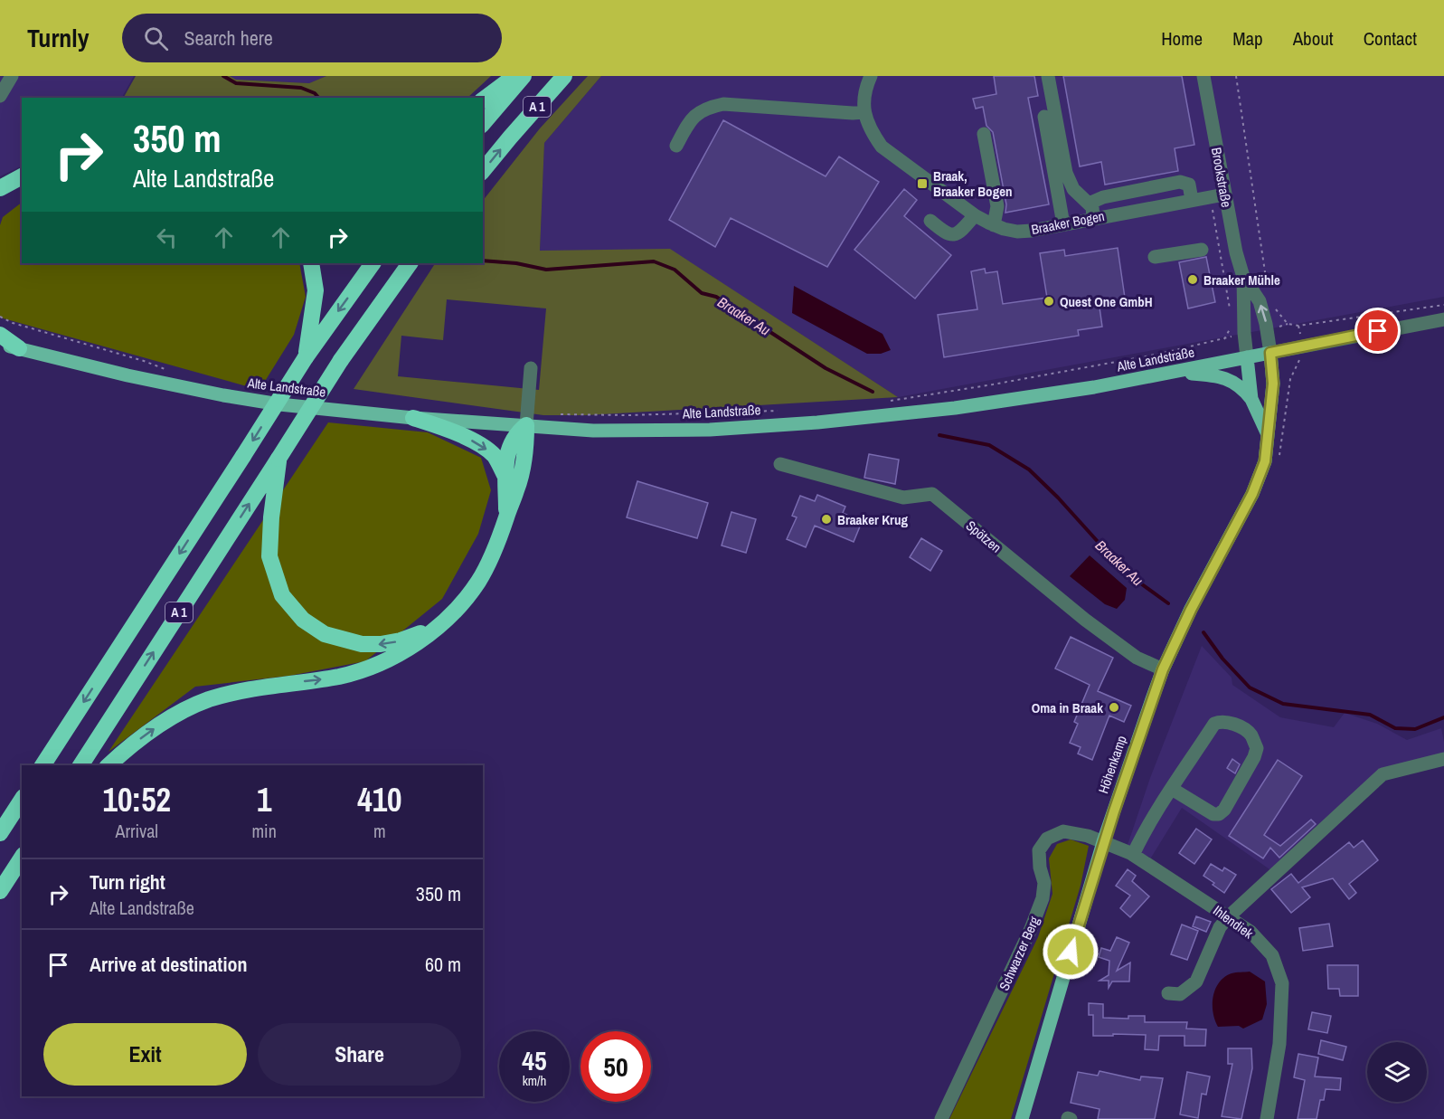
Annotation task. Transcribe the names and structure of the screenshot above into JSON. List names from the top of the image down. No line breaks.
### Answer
{"streets":{"highway":["A 1"],"main road":["Alte Landstraße","Höhenkamp"],"street":["Brookstraße","Braaker Bogen","Spötzen","Ihlendiek","Schwarzer Berg"]},"crossings":[["Brookstraße","Braaker Bogen"],["Brookstraße","Alte Landstraße"],["Brookstraße","Höhenkamp"],["Alte Landstraße","Höhenkamp"],["Spötzen","Höhenkamp"],["Höhenkamp","Ihlendiek"],["Höhenkamp","Schwarzer Berg"],["Ihlendiek","Schwarzer Berg"]],"water":["Braaker Au"],"places":{"transit":["Braak, Braaker Bogen"],"other":["Braaker Mühle","Quest One GmbH","Braaker Krug","Oma in Braak"]},"page":{"header":"Turnly","search":"Search here","nav":["Home","Map","About","Contact"],"turn":["350 m","Alte Landstraße"],"eta":["10:52","Arrival","1","min","410","m"],"list":[{"name":"Turn right","note":"Alte Landstraße","value":"350 m"},{"name":"Arrive at destination","value":"60 m"}],"buttons":["Exit","Share"],"speed":"45 km/h","limit":"50"}}
